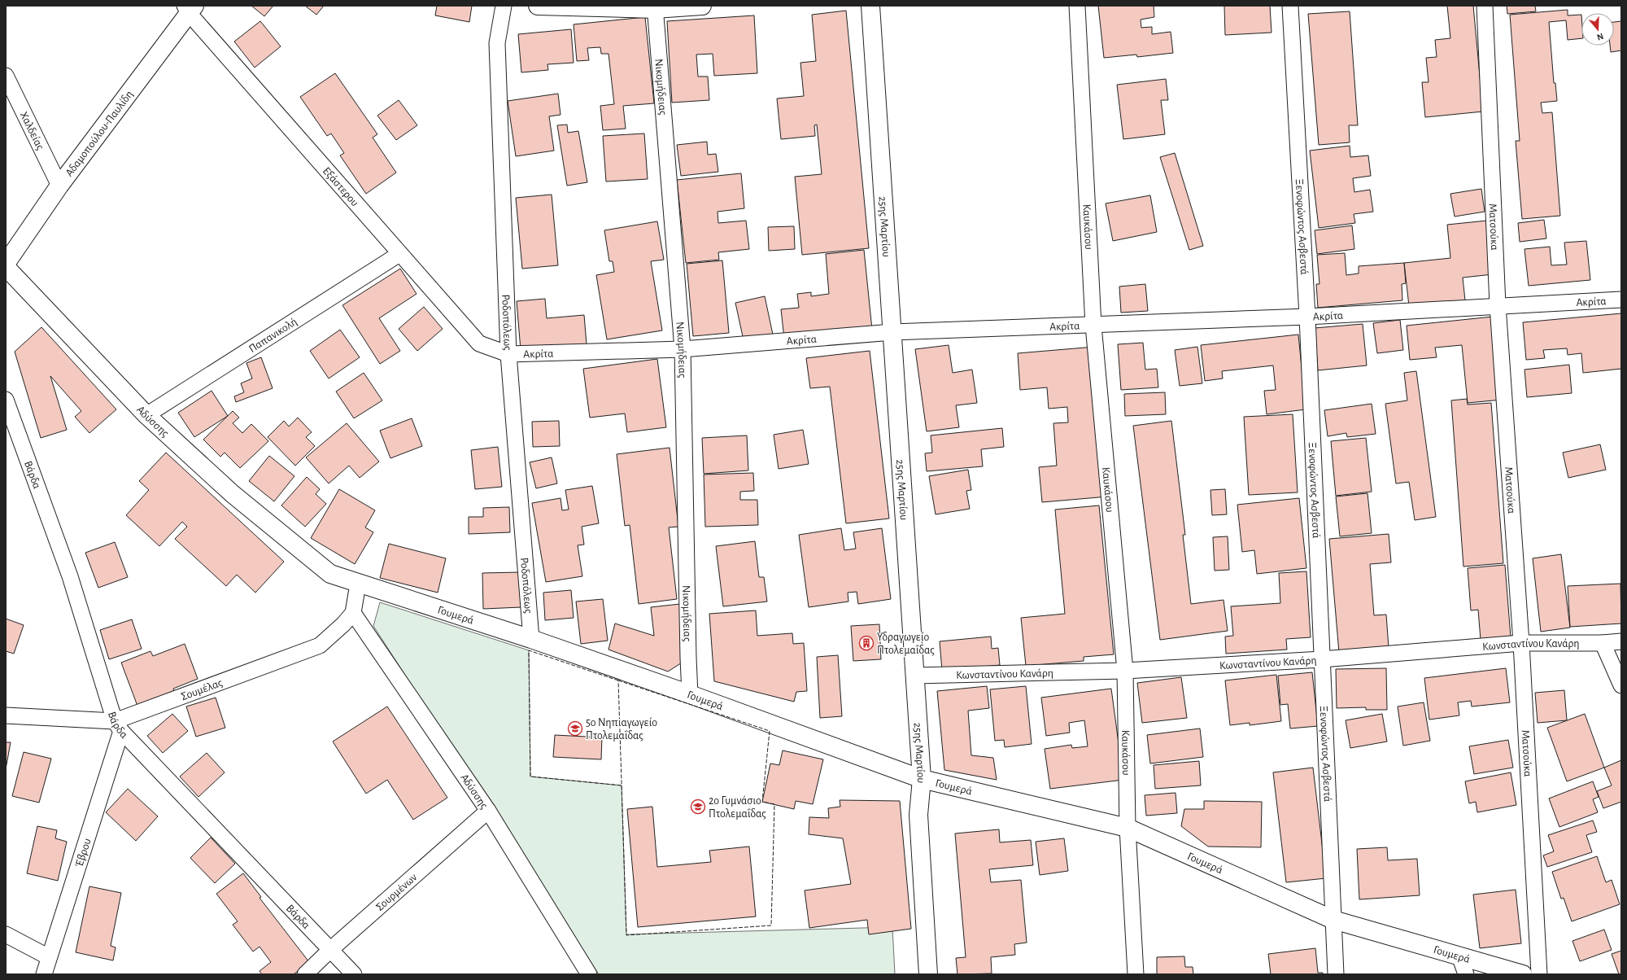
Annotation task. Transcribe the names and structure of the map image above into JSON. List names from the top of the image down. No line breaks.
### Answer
{"streets":{"street":["Νικομήδειας","Χαλδείας","Αδαμοπούλου-Παυλίδη","Εξάστερου","Ξενοφώντος Ασβεστά","25ης Μαρτίου","Καυκάσου","Ματσούκα","Ακρίτα","Ροδοπόλεως","Παπανικολή","Αδύσσης","Βάρδα","Γουμερά","Κωνσταντίνου Κανάρη","Σουμέλας","Έβρου","Σουρμένων"]},"crossings":[["Νικομήδειας","Ακρίτα"],["Νικομήδειας","Γουμερά"],["Χαλδείας","Αδαμοπούλου-Παυλίδη"],["Αδαμοπούλου-Παυλίδη","Εξάστερου"],["Εξάστερου","Ακρίτα"],["Εξάστερου","Ροδοπόλεως"],["Εξάστερου","Παπανικολή"],["Ξενοφώντος Ασβεστά","Ακρίτα"],["Ξενοφώντος Ασβεστά","Γουμερά"],["Ξενοφώντος Ασβεστά","Κωνσταντίνου Κανάρη"],["25ης Μαρτίου","Ακρίτα"],["25ης Μαρτίου","Γουμερά"],["25ης Μαρτίου","Κωνσταντίνου Κανάρη"],["Καυκάσου","Ακρίτα"],["Καυκάσου","Γουμερά"],["Καυκάσου","Κωνσταντίνου Κανάρη"],["Ματσούκα","Ακρίτα"],["Ματσούκα","Κωνσταντίνου Κανάρη"],["Ακρίτα","Ροδοπόλεως"],["Ροδοπόλεως","Γουμερά"],["Παπανικολή","Αδύσσης"],["Αδύσσης","Γουμερά"],["Αδύσσης","Σουμέλας"],["Αδύσσης","Σουρμένων"],["Βάρδα","Σουμέλας"],["Βάρδα","Έβρου"],["Βάρδα","Σουρμένων"],["Σουμέλας","Έβρου"]],"places":{"building":["Υδραγωγείο Πτολεμαΐδας"],"school or university":["5ο Νηπιαγωγείο Πτολεμαΐδας","2ο Γυμνάσιο Πτολεμαΐδας"]},"north":"bottom"}
